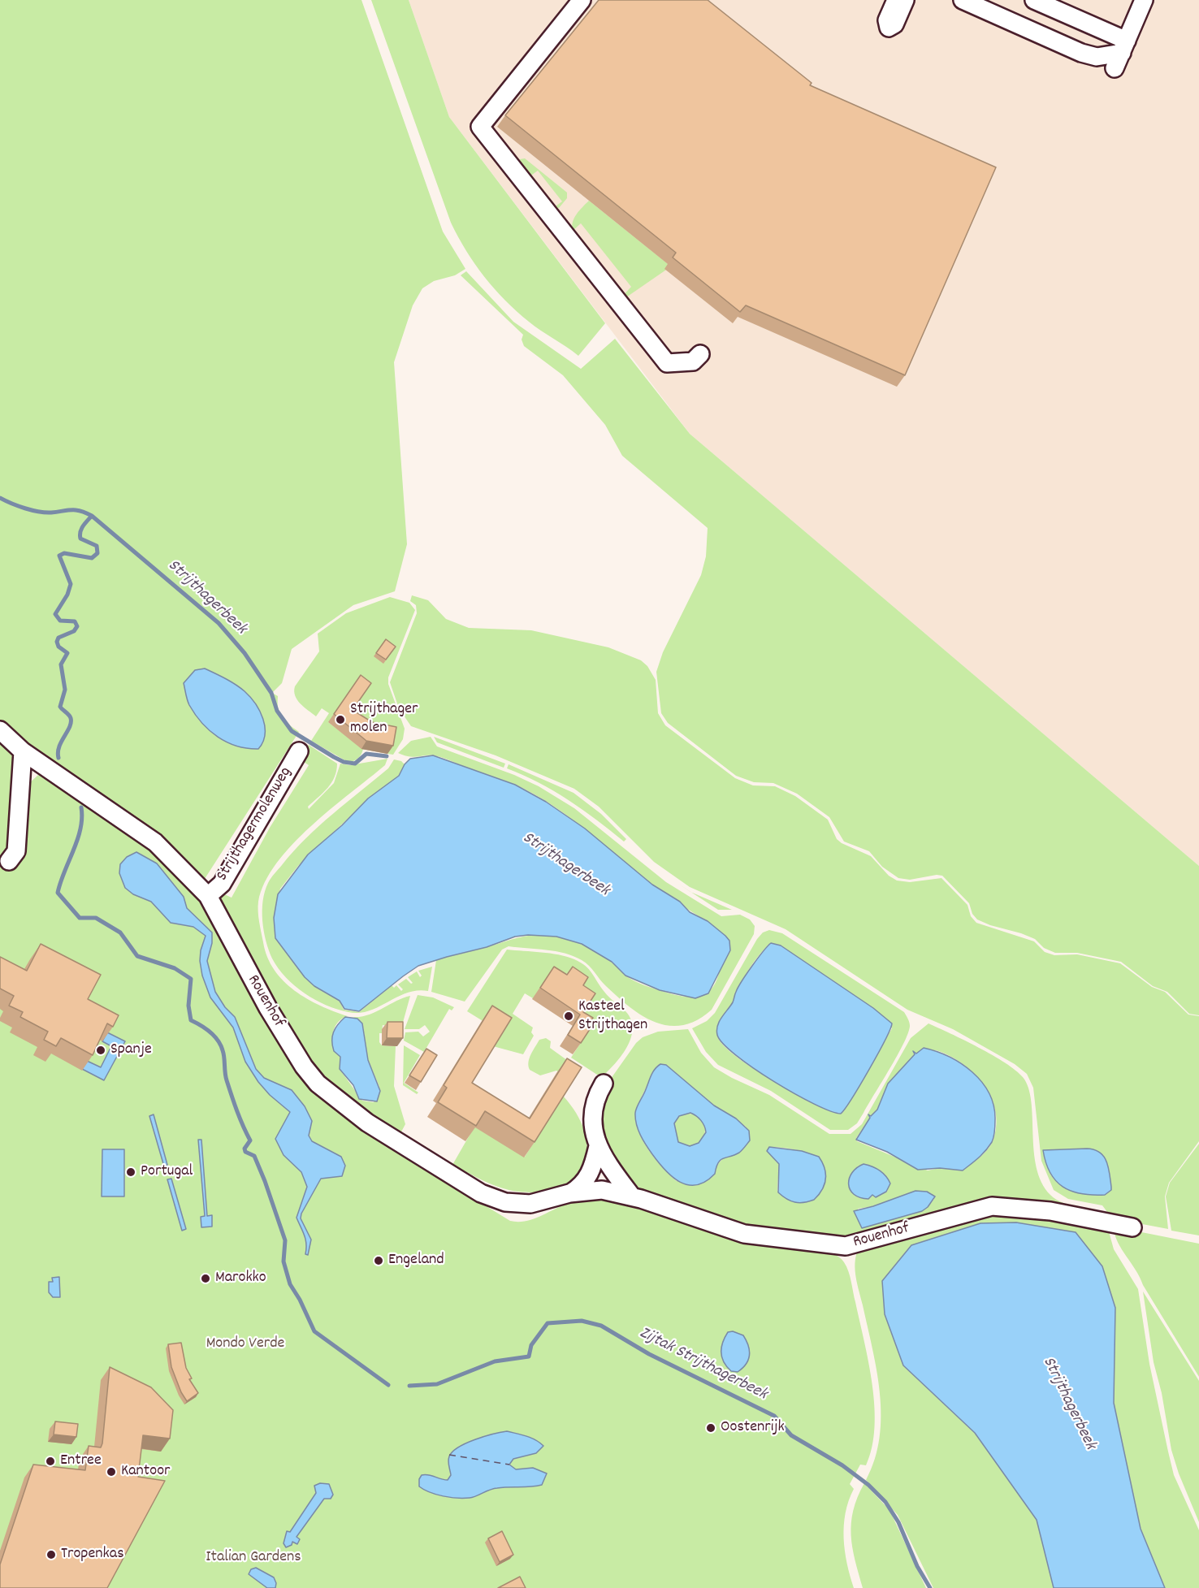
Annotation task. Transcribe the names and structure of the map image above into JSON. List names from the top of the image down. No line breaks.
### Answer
{"streets":{"street":["Strijthagermolenweg","Rouenhof"]},"crossings":[["Strijthagermolenweg","Rouenhof"]],"water":["Strijthagerbeek","Zijtak Strijthagerbeek"],"parks":["Mondo Verde","Italian Gardens"],"places":["Strijthager molen","Kasteel Strijthagen","Spanje","Portugal","Engeland","Marokko","Oostenrijk","Entree","Kantoor","Tropenkas"]}
